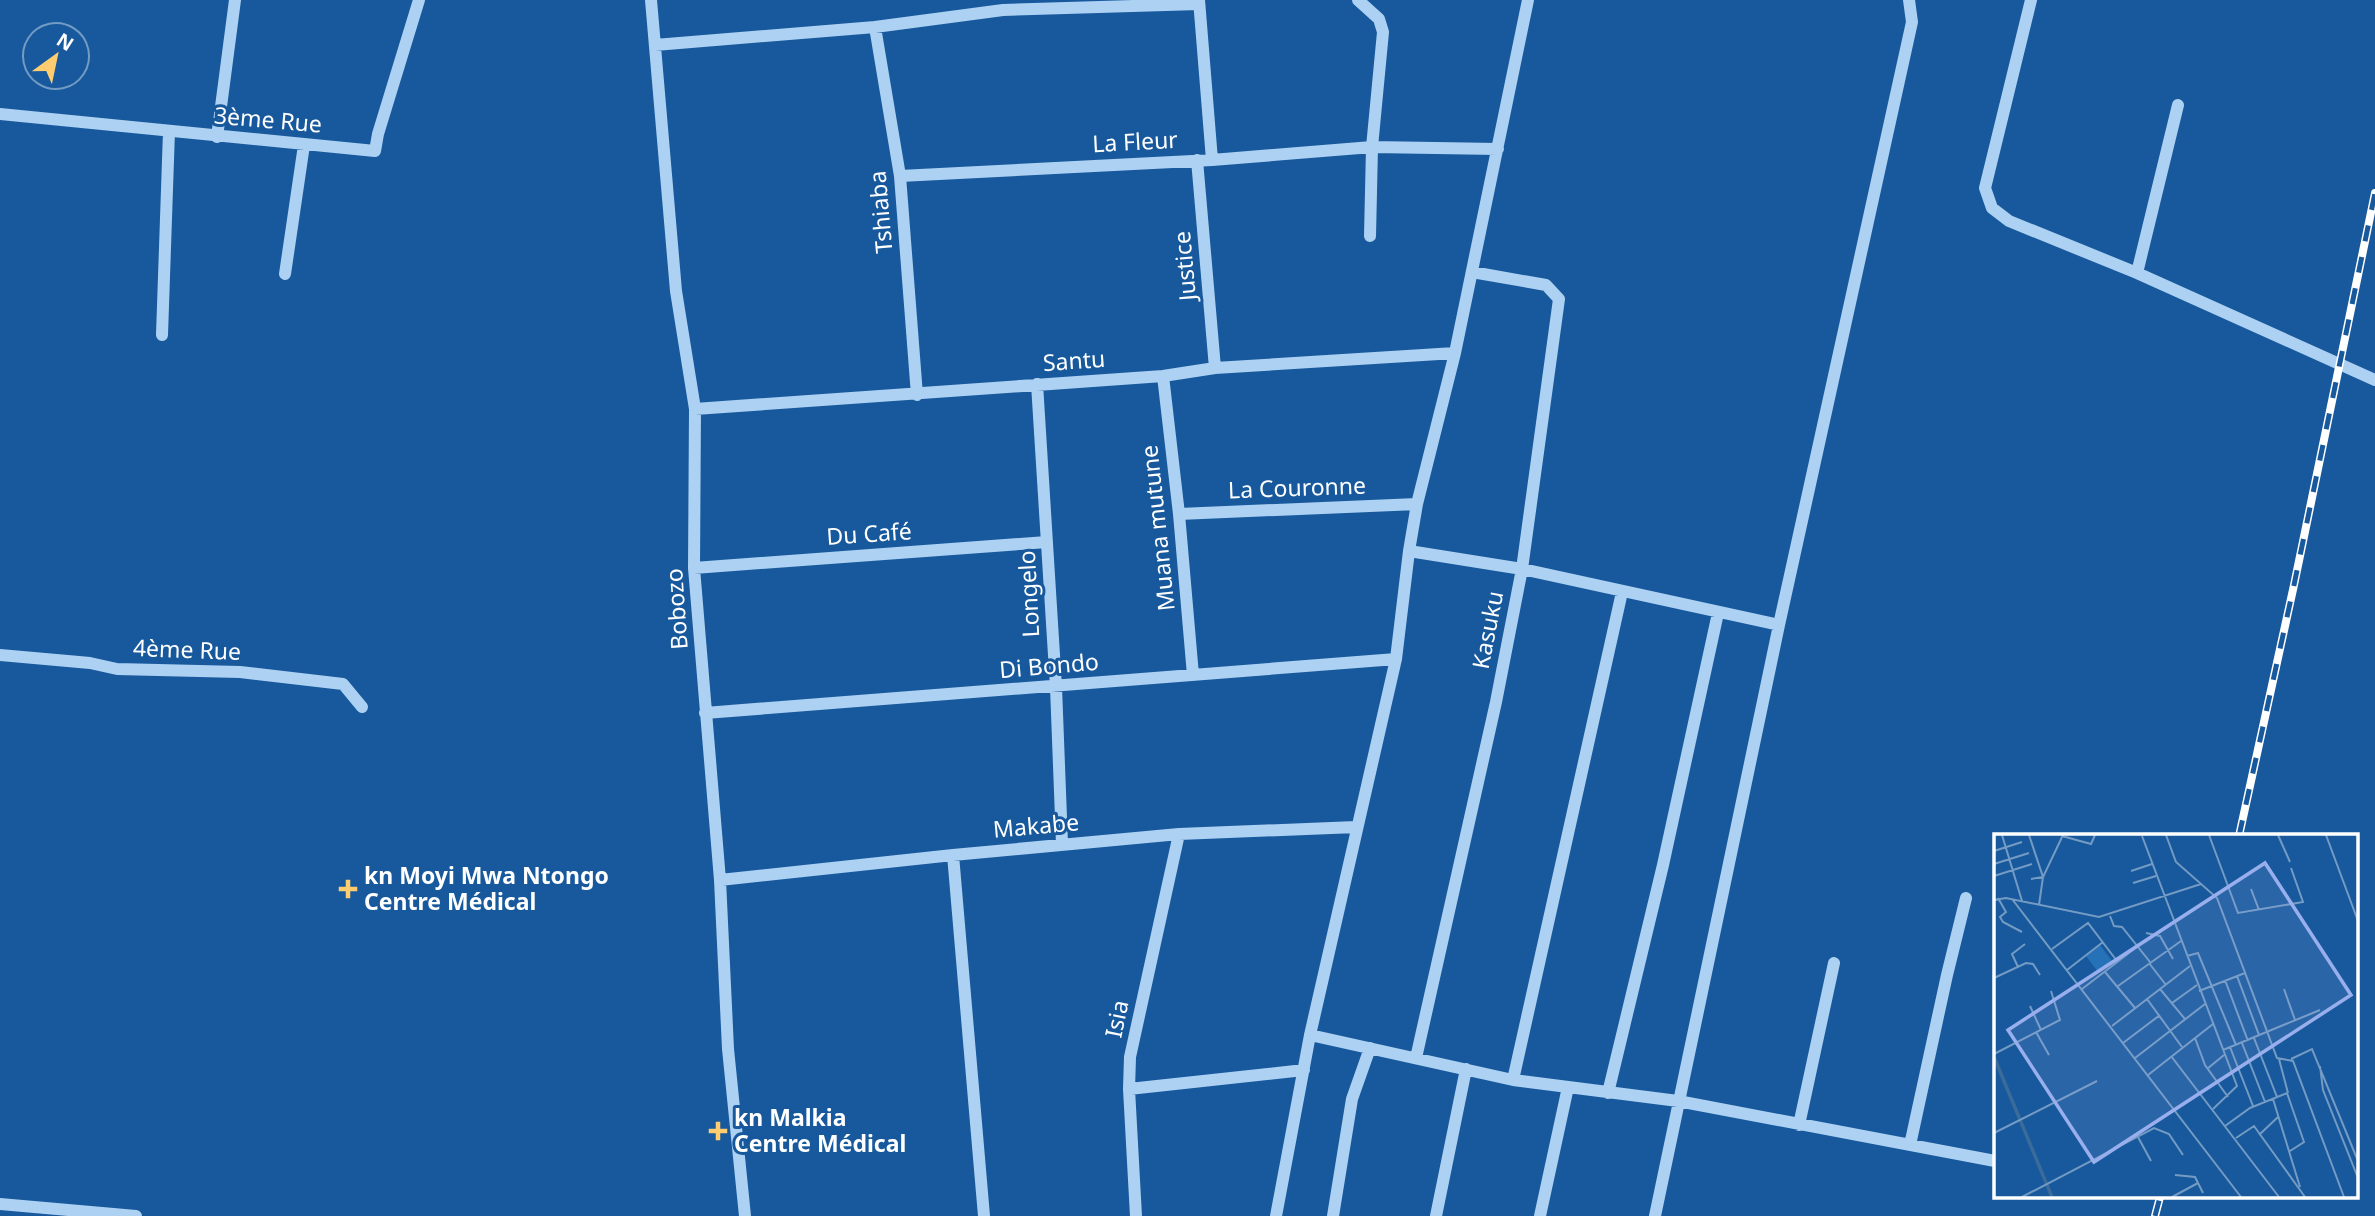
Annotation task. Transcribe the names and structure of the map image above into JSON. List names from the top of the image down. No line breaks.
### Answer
{"streets":{"street":["3ème Rue","La Fleur","Tshiaba","Justice","Santu","La Couronne","Muana mutune","Du Café","Longelo","Bobozo","Kasuku","4ème Rue","Di Bondo","Makabe","Isia"]},"crossings":[["La Fleur","Tshiaba"],["La Fleur","Justice"],["Tshiaba","Santu"],["Justice","Santu"],["Santu","Muana mutune"],["Santu","Longelo"],["Santu","Bobozo"],["La Couronne","Muana mutune"],["Muana mutune","Di Bondo"],["Du Café","Longelo"],["Du Café","Bobozo"],["Longelo","Di Bondo"],["Longelo","Makabe"],["Bobozo","Di Bondo"],["Bobozo","Makabe"],["Makabe","Isia"]],"places":{"health":["kn Moyi Mwa Ntongo Centre Médical","kn Malkia Centre Médical"]},"north":"top right"}
